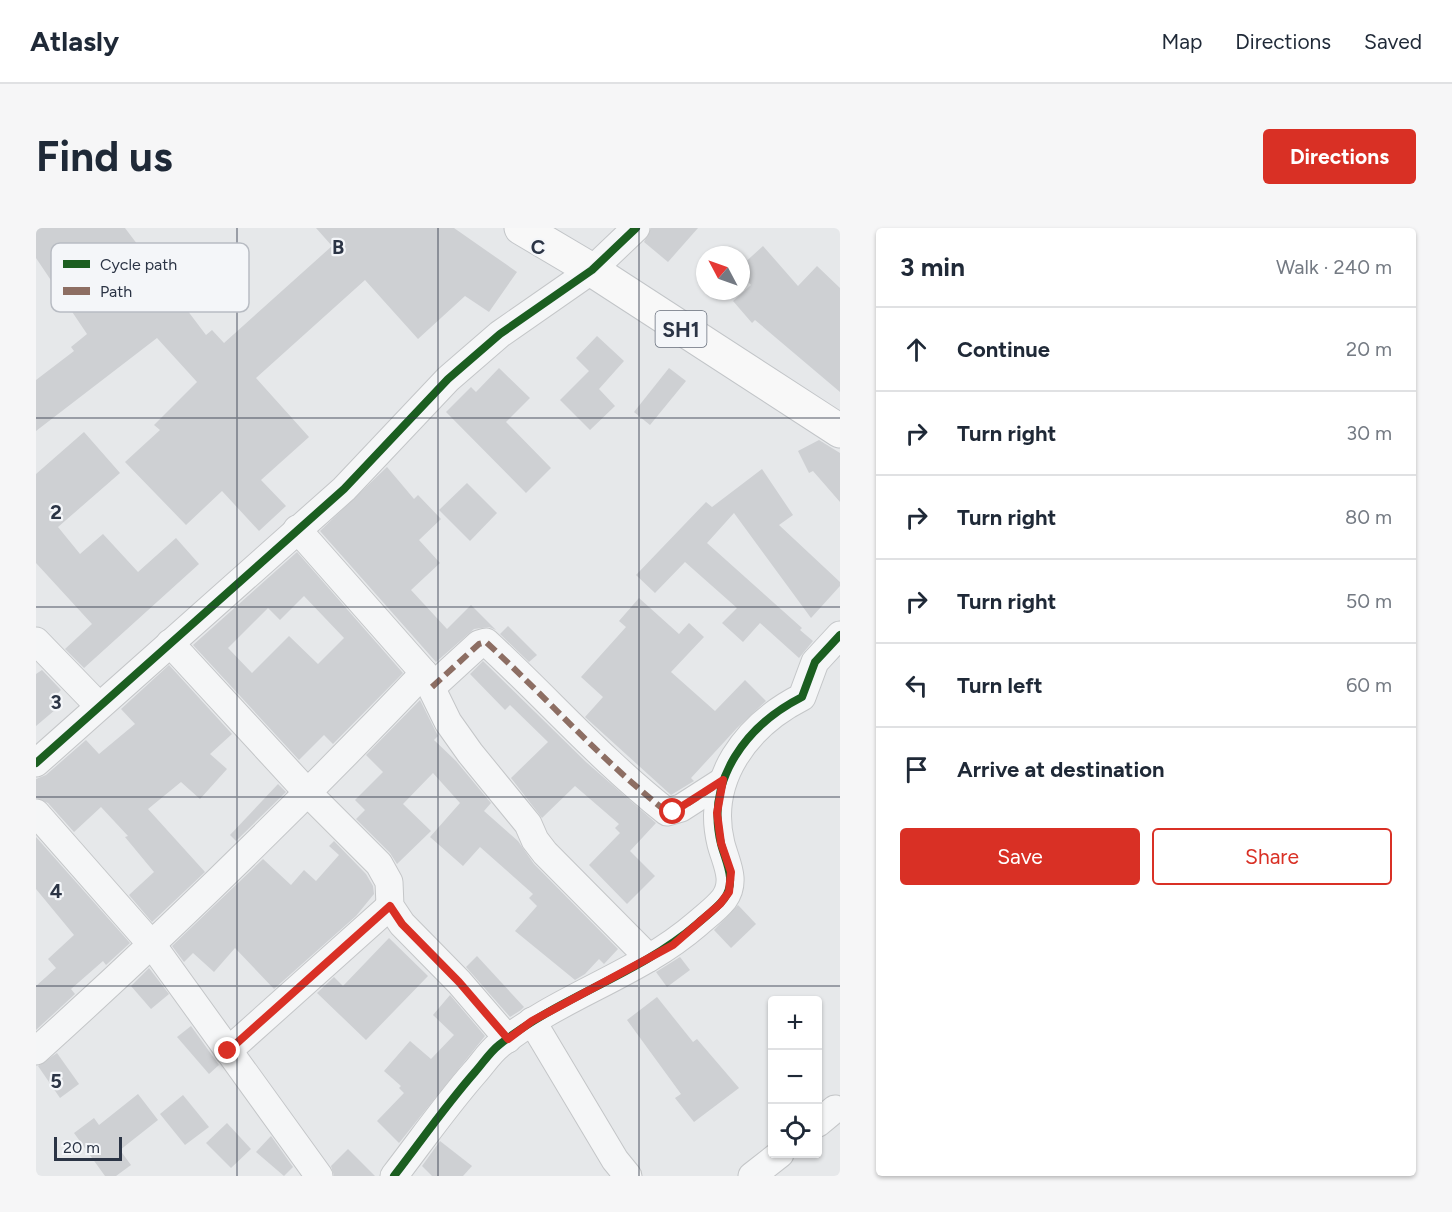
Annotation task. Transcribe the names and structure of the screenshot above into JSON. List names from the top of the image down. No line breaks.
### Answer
{"streets":{"main road":["SH1"]},"legend":["Cycle path","Path"],"scale_bar":"20 m","north":"top left","page":{"header":"Atlasly","nav":["Map","Directions","Saved"],"buttons":["Directions",["Save","Share"]],"title":"Find us","heading":["3 min","Walk · 240 m"],"list":[["Continue","20 m"],["Turn right","30 m"],["Turn right","80 m"],["Turn right","50 m"],["Turn left","60 m"],"Arrive at destination"],"map_buttons":["+","−"],"scale":"20 m"},"grid":{"columns":["B","C"],"rows":["2","3","4","5"]}}
